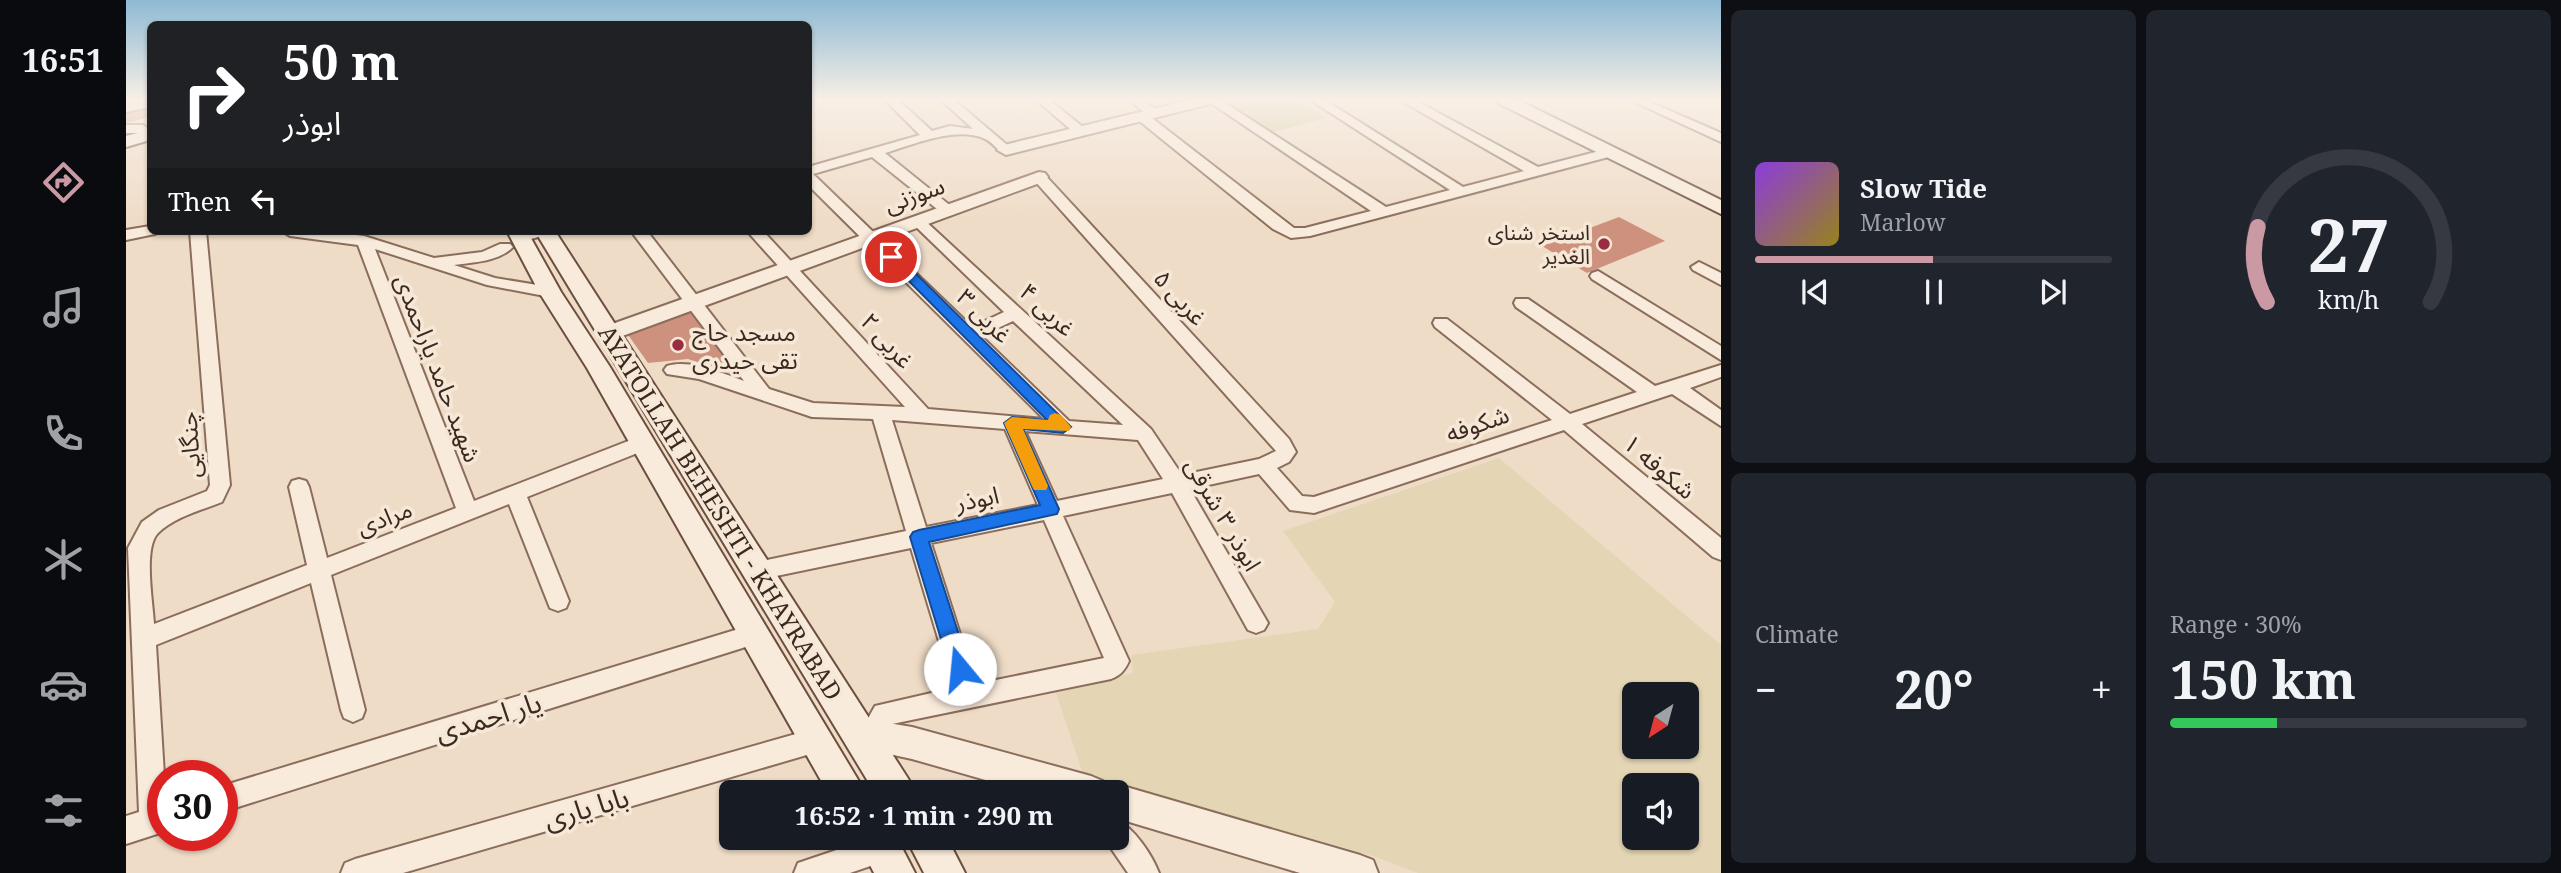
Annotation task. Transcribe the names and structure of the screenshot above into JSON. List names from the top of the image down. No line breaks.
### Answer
{"streets":{"main road":["AYATOLLAH BEHESHTI - KHAYRABAD"],"street":["سوزنی","غربی ۵","غربی ۴","غربی ۳","غربی ۲","شهید حامد یاراحمدی","شکوفه","چنگایی","شکوفه ۱","ابوذر","ابوذر ۳ شرقی","مرادی","یار احمدی","بابا یاری"]},"crossings":[["سوزنی","غربی ۵"],["سوزنی","غربی ۴"],["سوزنی","غربی ۳"],["سوزنی","غربی ۲"],["سوزنی","AYATOLLAH BEHESHTI - KHAYRABAD"],["غربی ۵","ابوذر"],["غربی ۴","ابوذر ۳ شرقی"],["شهید حامد یاراحمدی","مرادی"],["شکوفه","شکوفه ۱"],["شکوفه","ابوذر"],["چنگایی","مرادی"],["ابوذر","AYATOLLAH BEHESHTI - KHAYRABAD"],["ابوذر","ابوذر ۳ شرقی"],["AYATOLLAH BEHESHTI - KHAYRABAD","مرادی"],["AYATOLLAH BEHESHTI - KHAYRABAD","یار احمدی"],["AYATOLLAH BEHESHTI - KHAYRABAD","بابا یاری"]],"places":["استخر شنای الغدیر","مسجد حاج تقی حیدری"],"north":"bottom left","page":{"tabs":"16:51","turn":["50 m","ابوذر"],"song":["Slow Tide","Marlow"],"then":"Then","tile":["Climate",["Range · 30%","150 km"]],"heat":["−","20°","+"],"limit":"30","trip":"16:52 · 1 min · 290 m","gauge":["27","km/h"]}}
